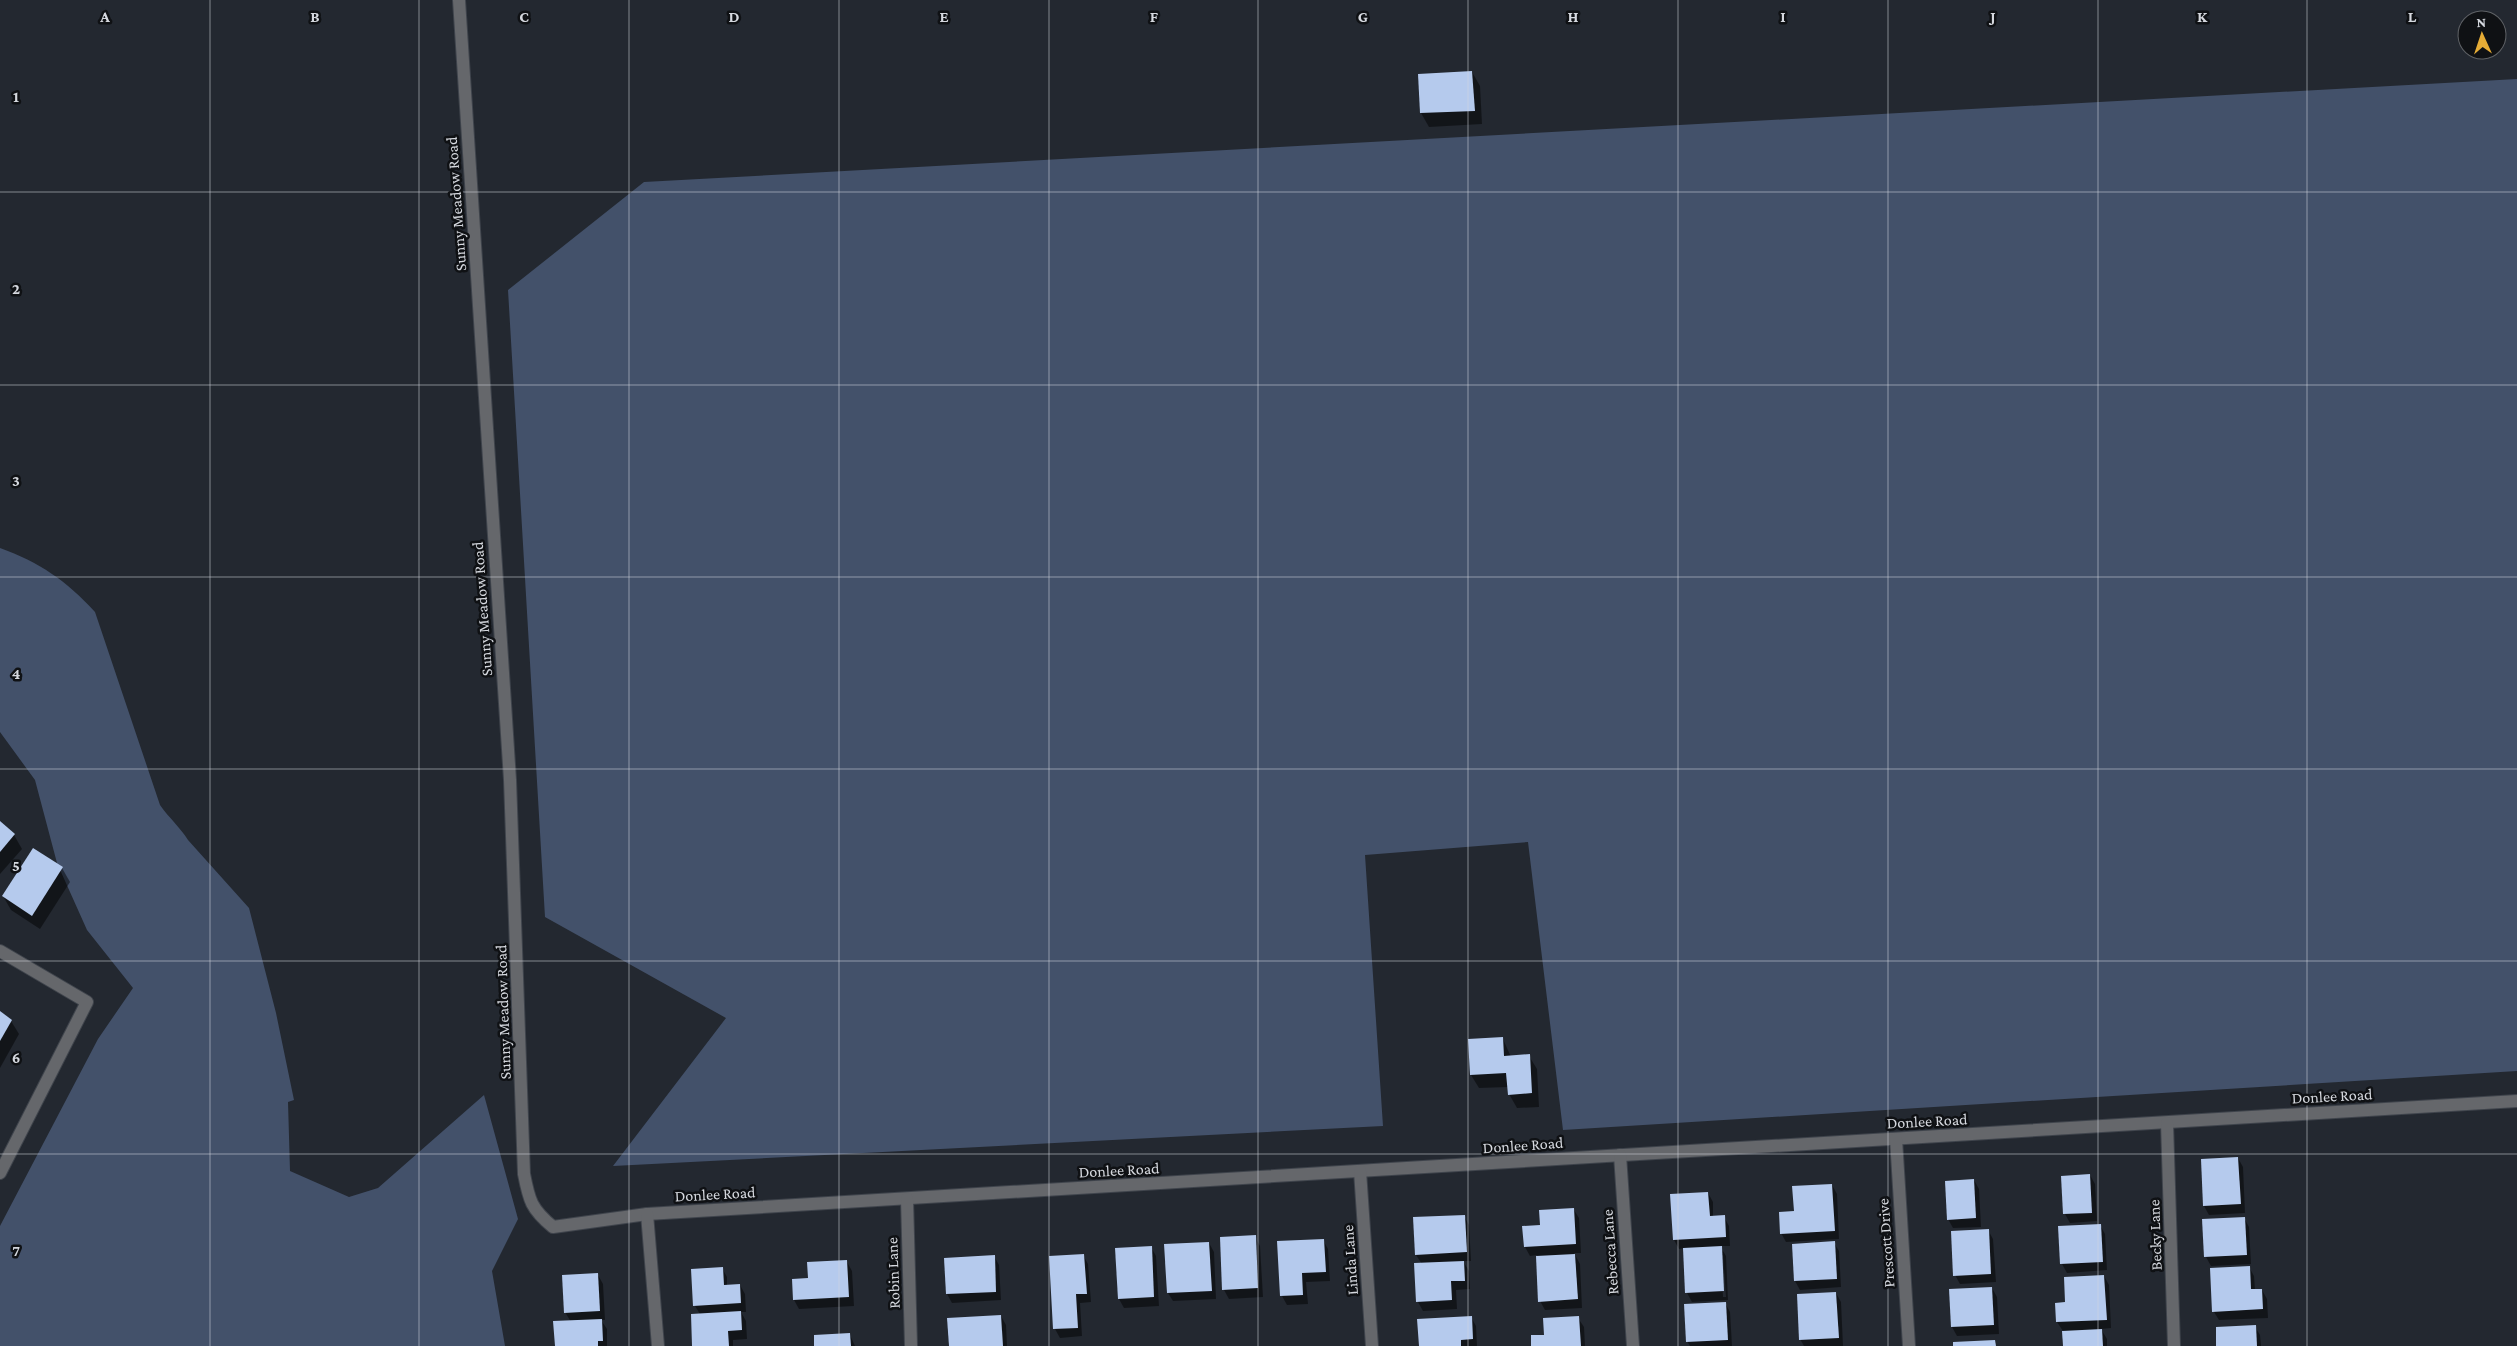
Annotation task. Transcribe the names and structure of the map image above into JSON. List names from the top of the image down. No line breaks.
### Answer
{"streets":{"street":["Sunny Meadow Road","Donlee Road","Becky Lane","Prescott Drive","Rebecca Lane","Linda Lane","Robin Lane"]},"crossings":[["Sunny Meadow Road","Donlee Road"],["Donlee Road","Becky Lane"],["Donlee Road","Prescott Drive"],["Donlee Road","Rebecca Lane"],["Donlee Road","Linda Lane"],["Donlee Road","Robin Lane"]],"north":"top","grid":{"columns":["A","B","C","D","E","F","G","H","I","J","K","L"],"rows":["1","2","3","4","5","6","7"]}}
